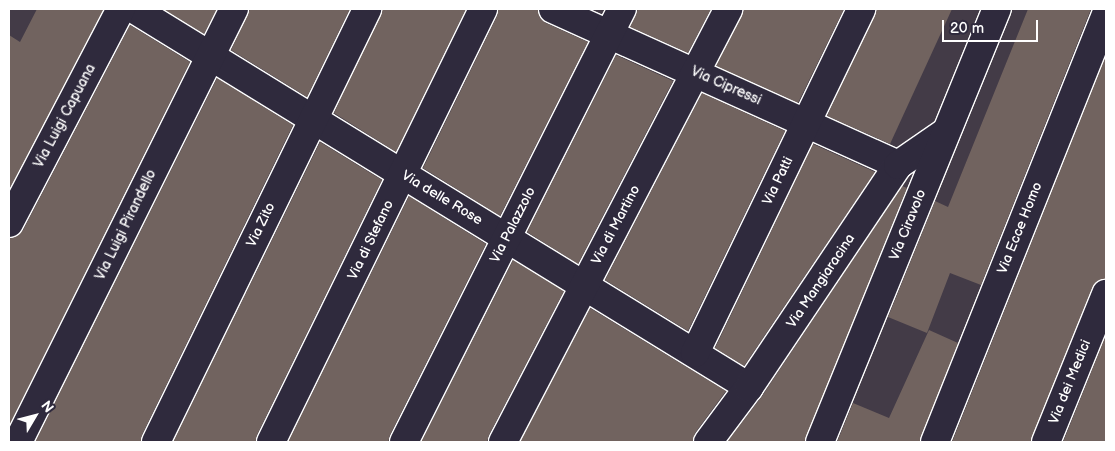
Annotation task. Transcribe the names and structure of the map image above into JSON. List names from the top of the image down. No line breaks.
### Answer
{"streets":{"street":["Via Cipressi","Via Luigi Capuana","Via Patti","Via delle Rose","Via Luigi Pirandello","Via Zito","Via Palazzolo","Via di Martino","Via Ciravolo","Via Ecce Homo","Via di Stefano","Via Mangiaracina","Via dei Medici"]},"crossings":[["Via Cipressi","Via Patti"],["Via Cipressi","Via Palazzolo"],["Via Cipressi","Via di Martino"],["Via Cipressi","Via Mangiaracina"],["Via Patti","Via delle Rose"],["Via delle Rose","Via Luigi Pirandello"],["Via delle Rose","Via Zito"],["Via delle Rose","Via Palazzolo"],["Via delle Rose","Via di Martino"],["Via delle Rose","Via di Stefano"],["Via delle Rose","Via Mangiaracina"],["Via Ciravolo","Via Mangiaracina"]],"scale_bar":"20 m","north":"top right"}
